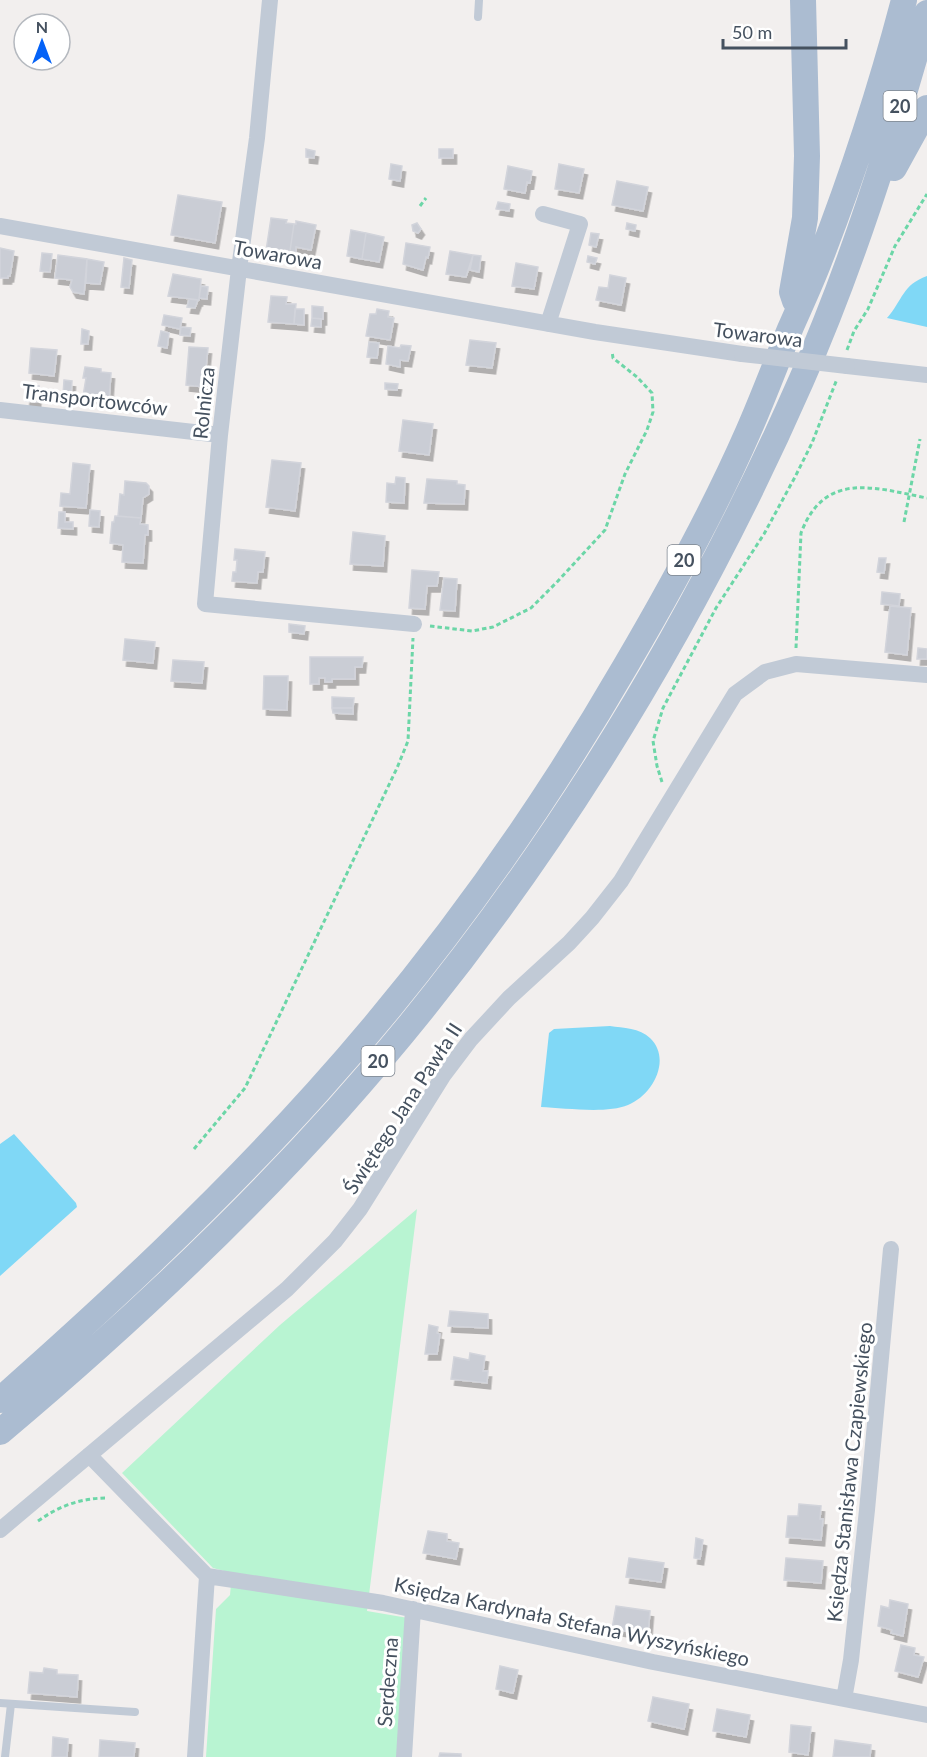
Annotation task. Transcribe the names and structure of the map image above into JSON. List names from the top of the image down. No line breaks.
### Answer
{"streets":{"main road":["20"],"street":["Towarowa","Transportowców","Rolnicza","Świętego Jana Pawła II","Księdza Stanisława Czapiewskiego","Księdza Kardynała Stefana Wyszyńskiego","Serdeczna"]},"crossings":[["Towarowa","Rolnicza"],["Transportowców","Rolnicza"],["Księdza Stanisława Czapiewskiego","Księdza Kardynała Stefana Wyszyńskiego"],["Księdza Kardynała Stefana Wyszyńskiego","Serdeczna"]],"scale_bar":"50 m","north":"top"}
